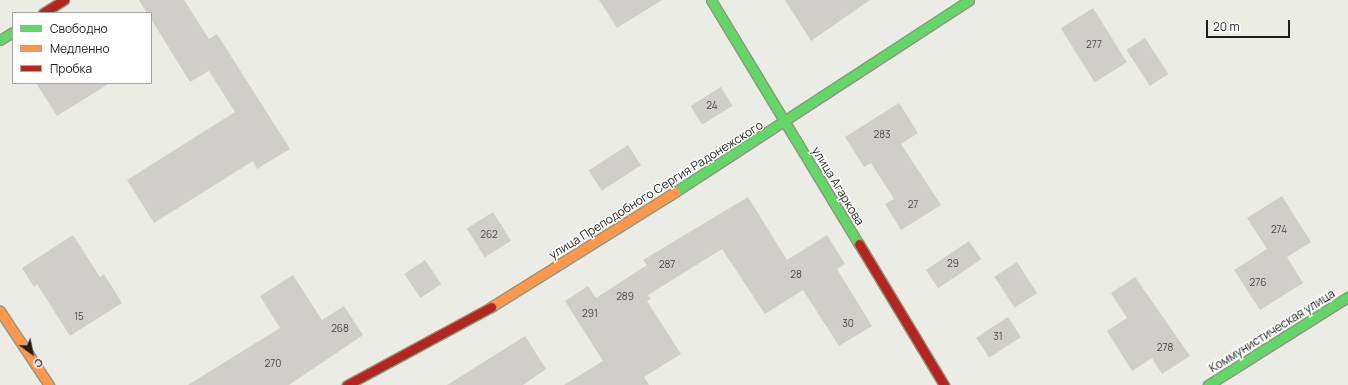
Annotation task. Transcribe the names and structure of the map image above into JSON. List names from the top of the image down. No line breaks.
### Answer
{"streets":{"street":["улица Агаркова","улица Преподобного Сергия Радонежского","Коммунистическая улица"]},"crossings":[["улица Агаркова","улица Преподобного Сергия Радонежского"]],"house_numbers":["277","24","283","27","274","262","29","287","28","276","289","291","15","30","268","31","278","270"],"legend":["Свободно","Медленно","Пробка"],"scale_bar":"20 m","north":"bottom right"}
